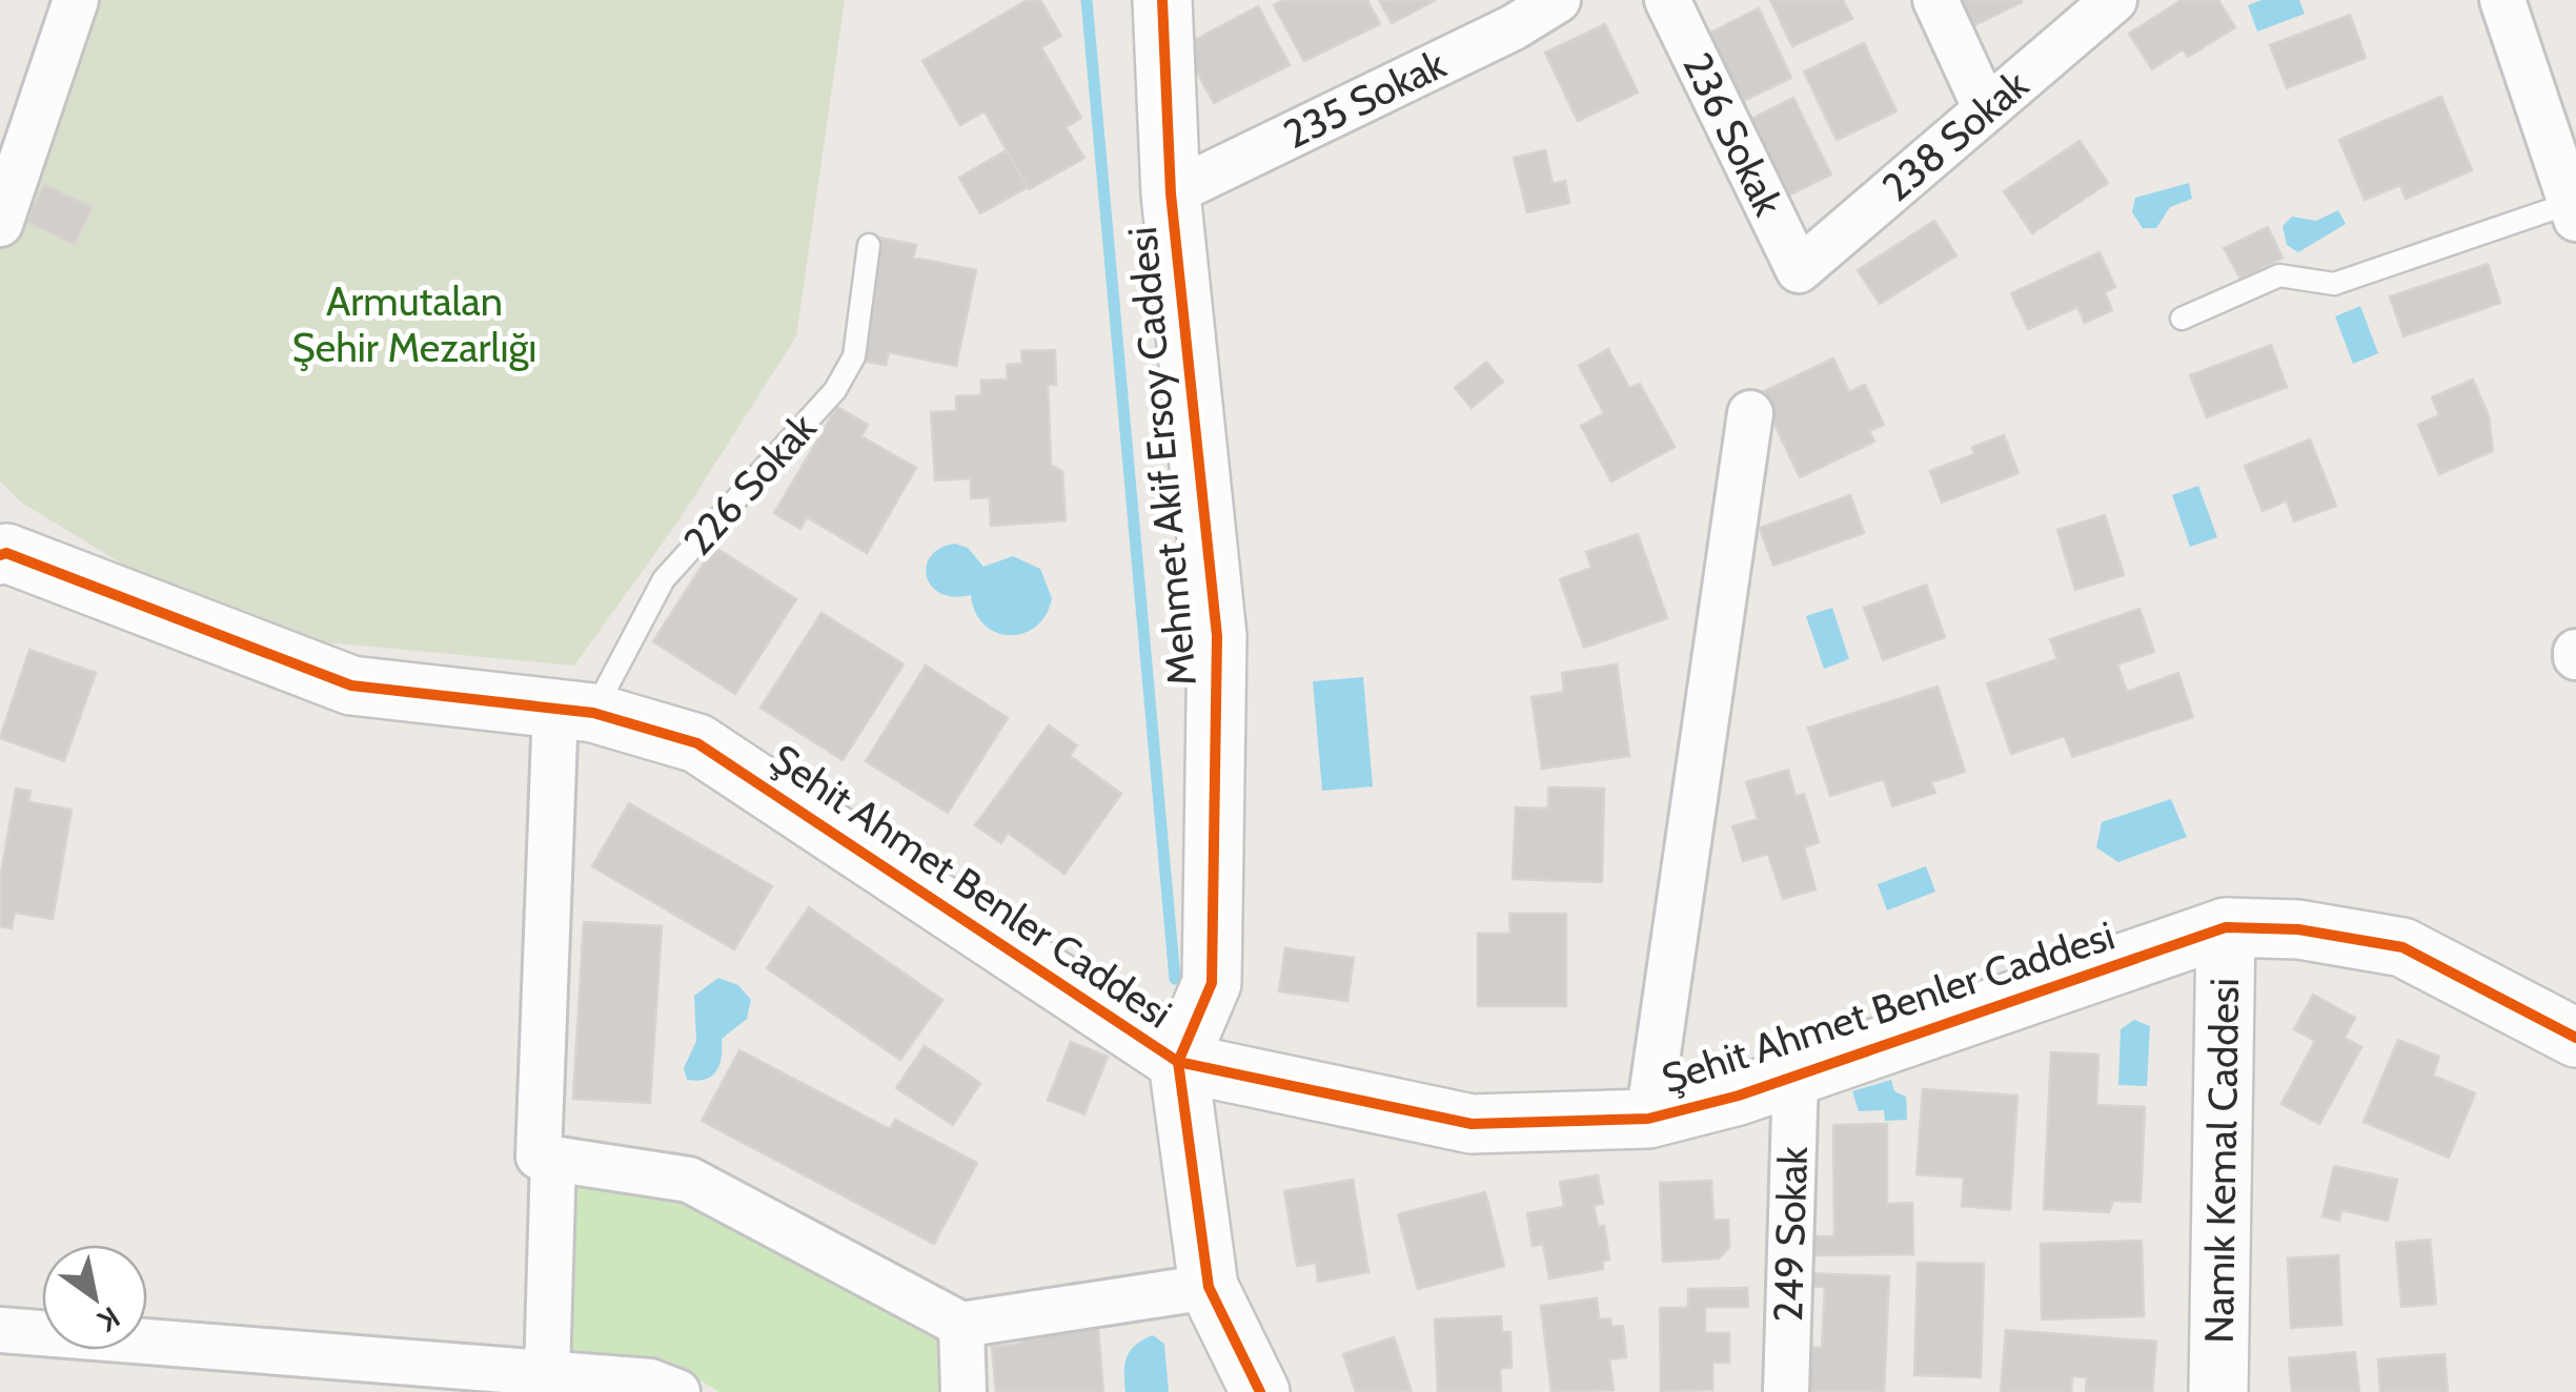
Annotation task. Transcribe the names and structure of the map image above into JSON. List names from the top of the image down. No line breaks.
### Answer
{"streets":{"street":["235 Sokak","238 Sokak","236 Sokak","Mehmet Akif Ersoy Caddesi","Şehit Ahmet Benler Caddesi","Namık Kemal Caddesi","249 Sokak"],"lane":["226 Sokak"]},"crossings":[["235 Sokak","Mehmet Akif Ersoy Caddesi"],["238 Sokak","236 Sokak"],["Mehmet Akif Ersoy Caddesi","Şehit Ahmet Benler Caddesi"],["226 Sokak","Şehit Ahmet Benler Caddesi"],["Şehit Ahmet Benler Caddesi","Namık Kemal Caddesi"],["Şehit Ahmet Benler Caddesi","249 Sokak"]],"parks":["Armutalan Şehir Mezarlığı"],"north":"bottom right"}
